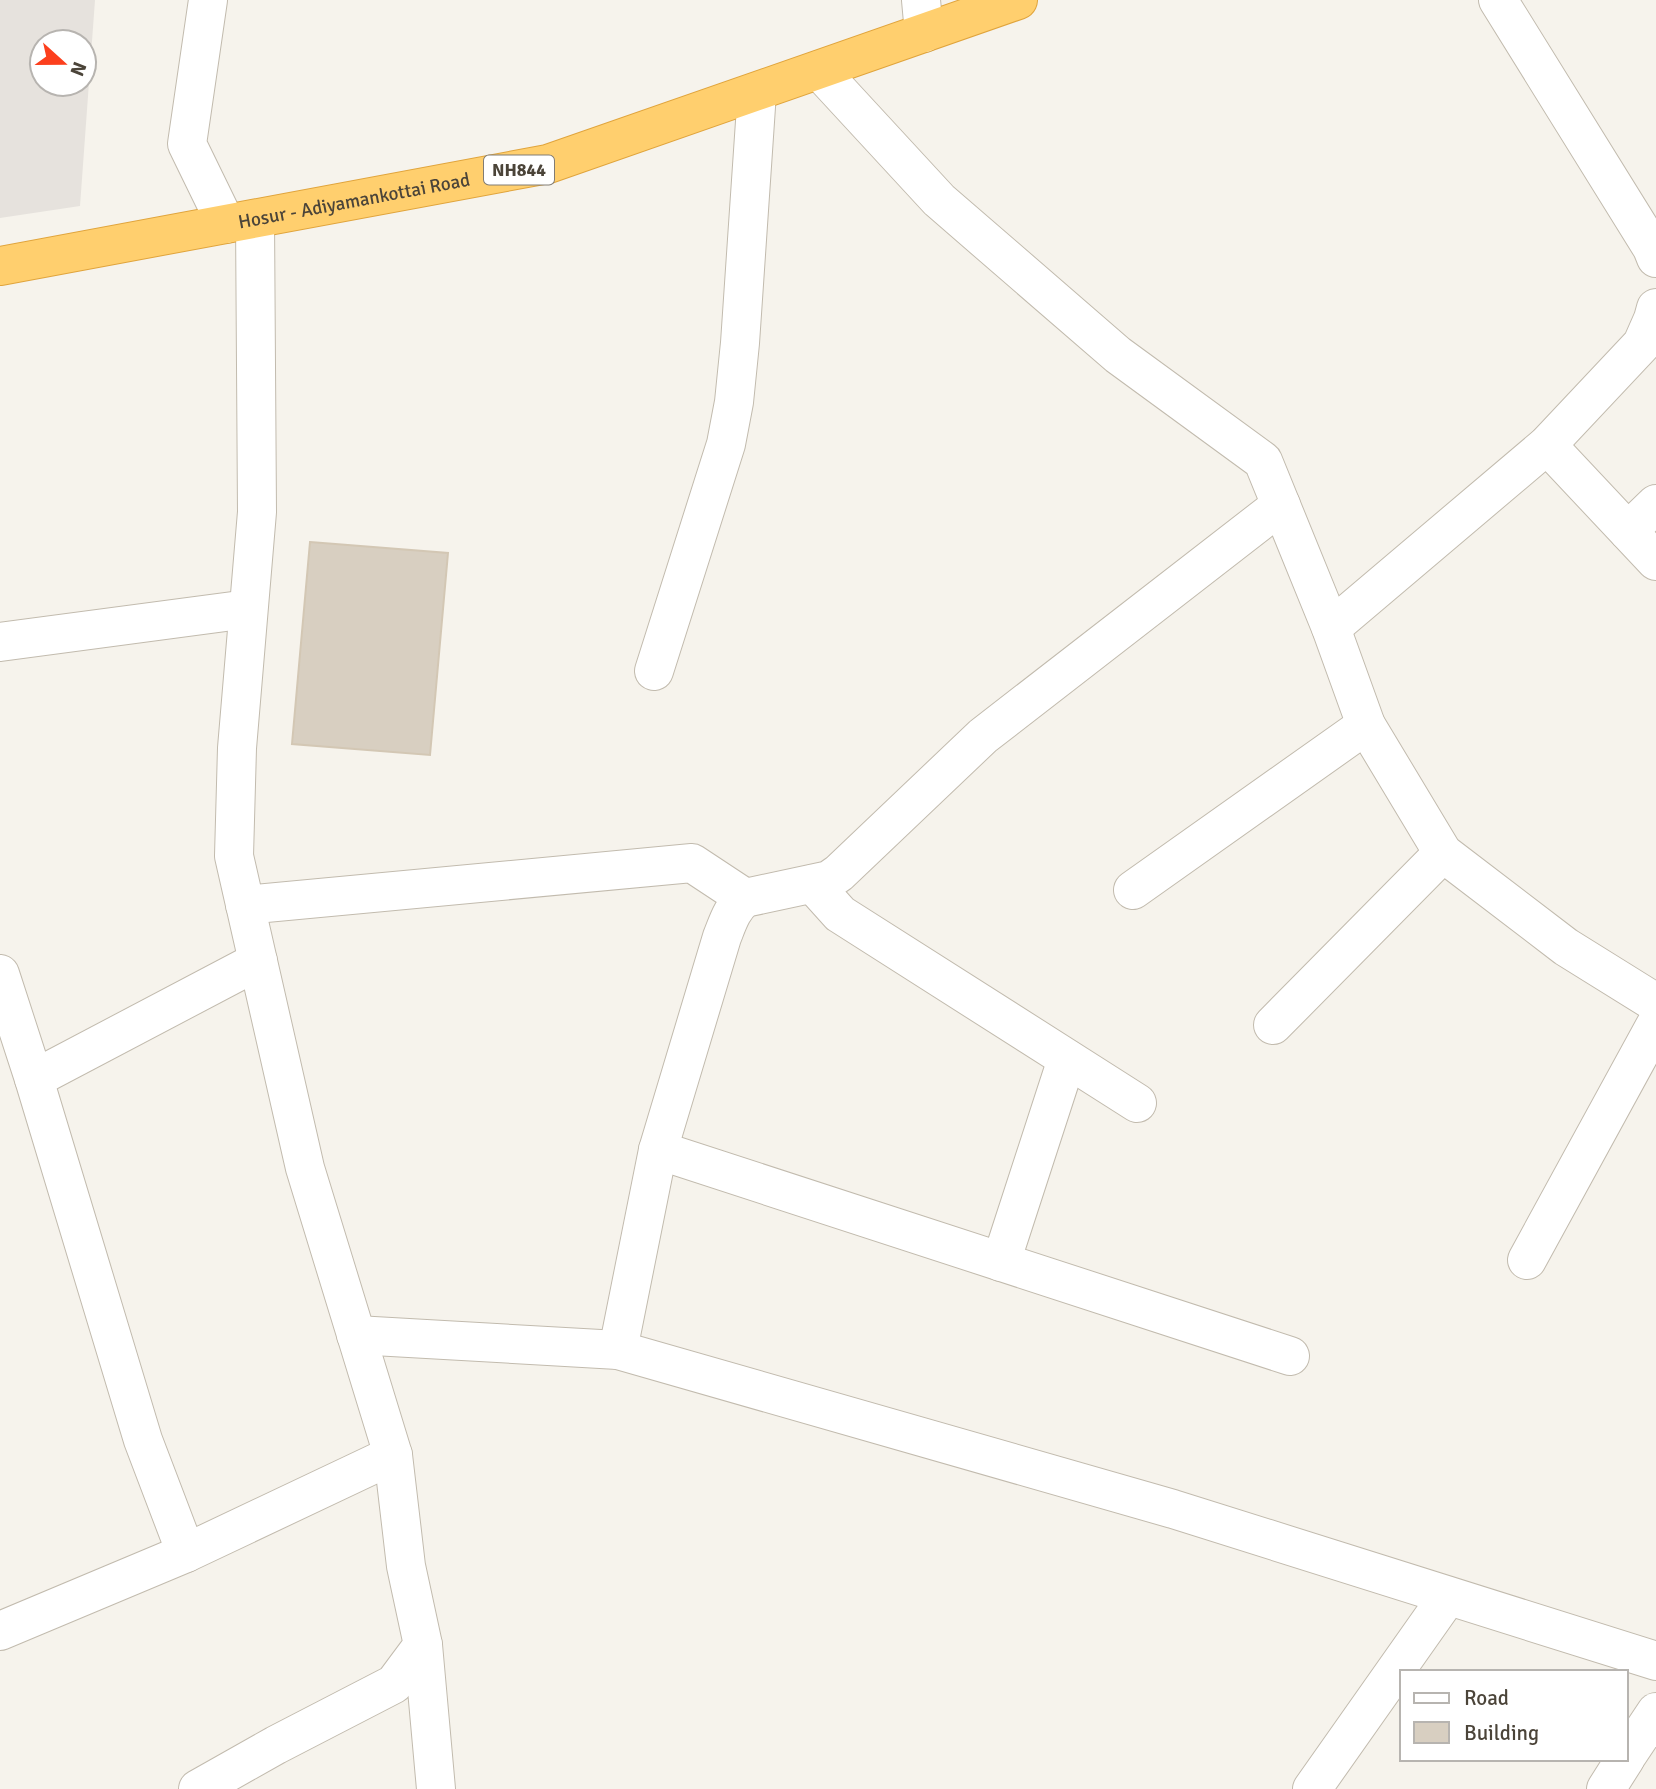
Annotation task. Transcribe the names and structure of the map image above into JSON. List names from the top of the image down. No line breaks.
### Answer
{"streets":{"highway":["NH844","Hosur - Adiyamankottai Road"]},"legend":["Road","Building"],"north":"right"}
